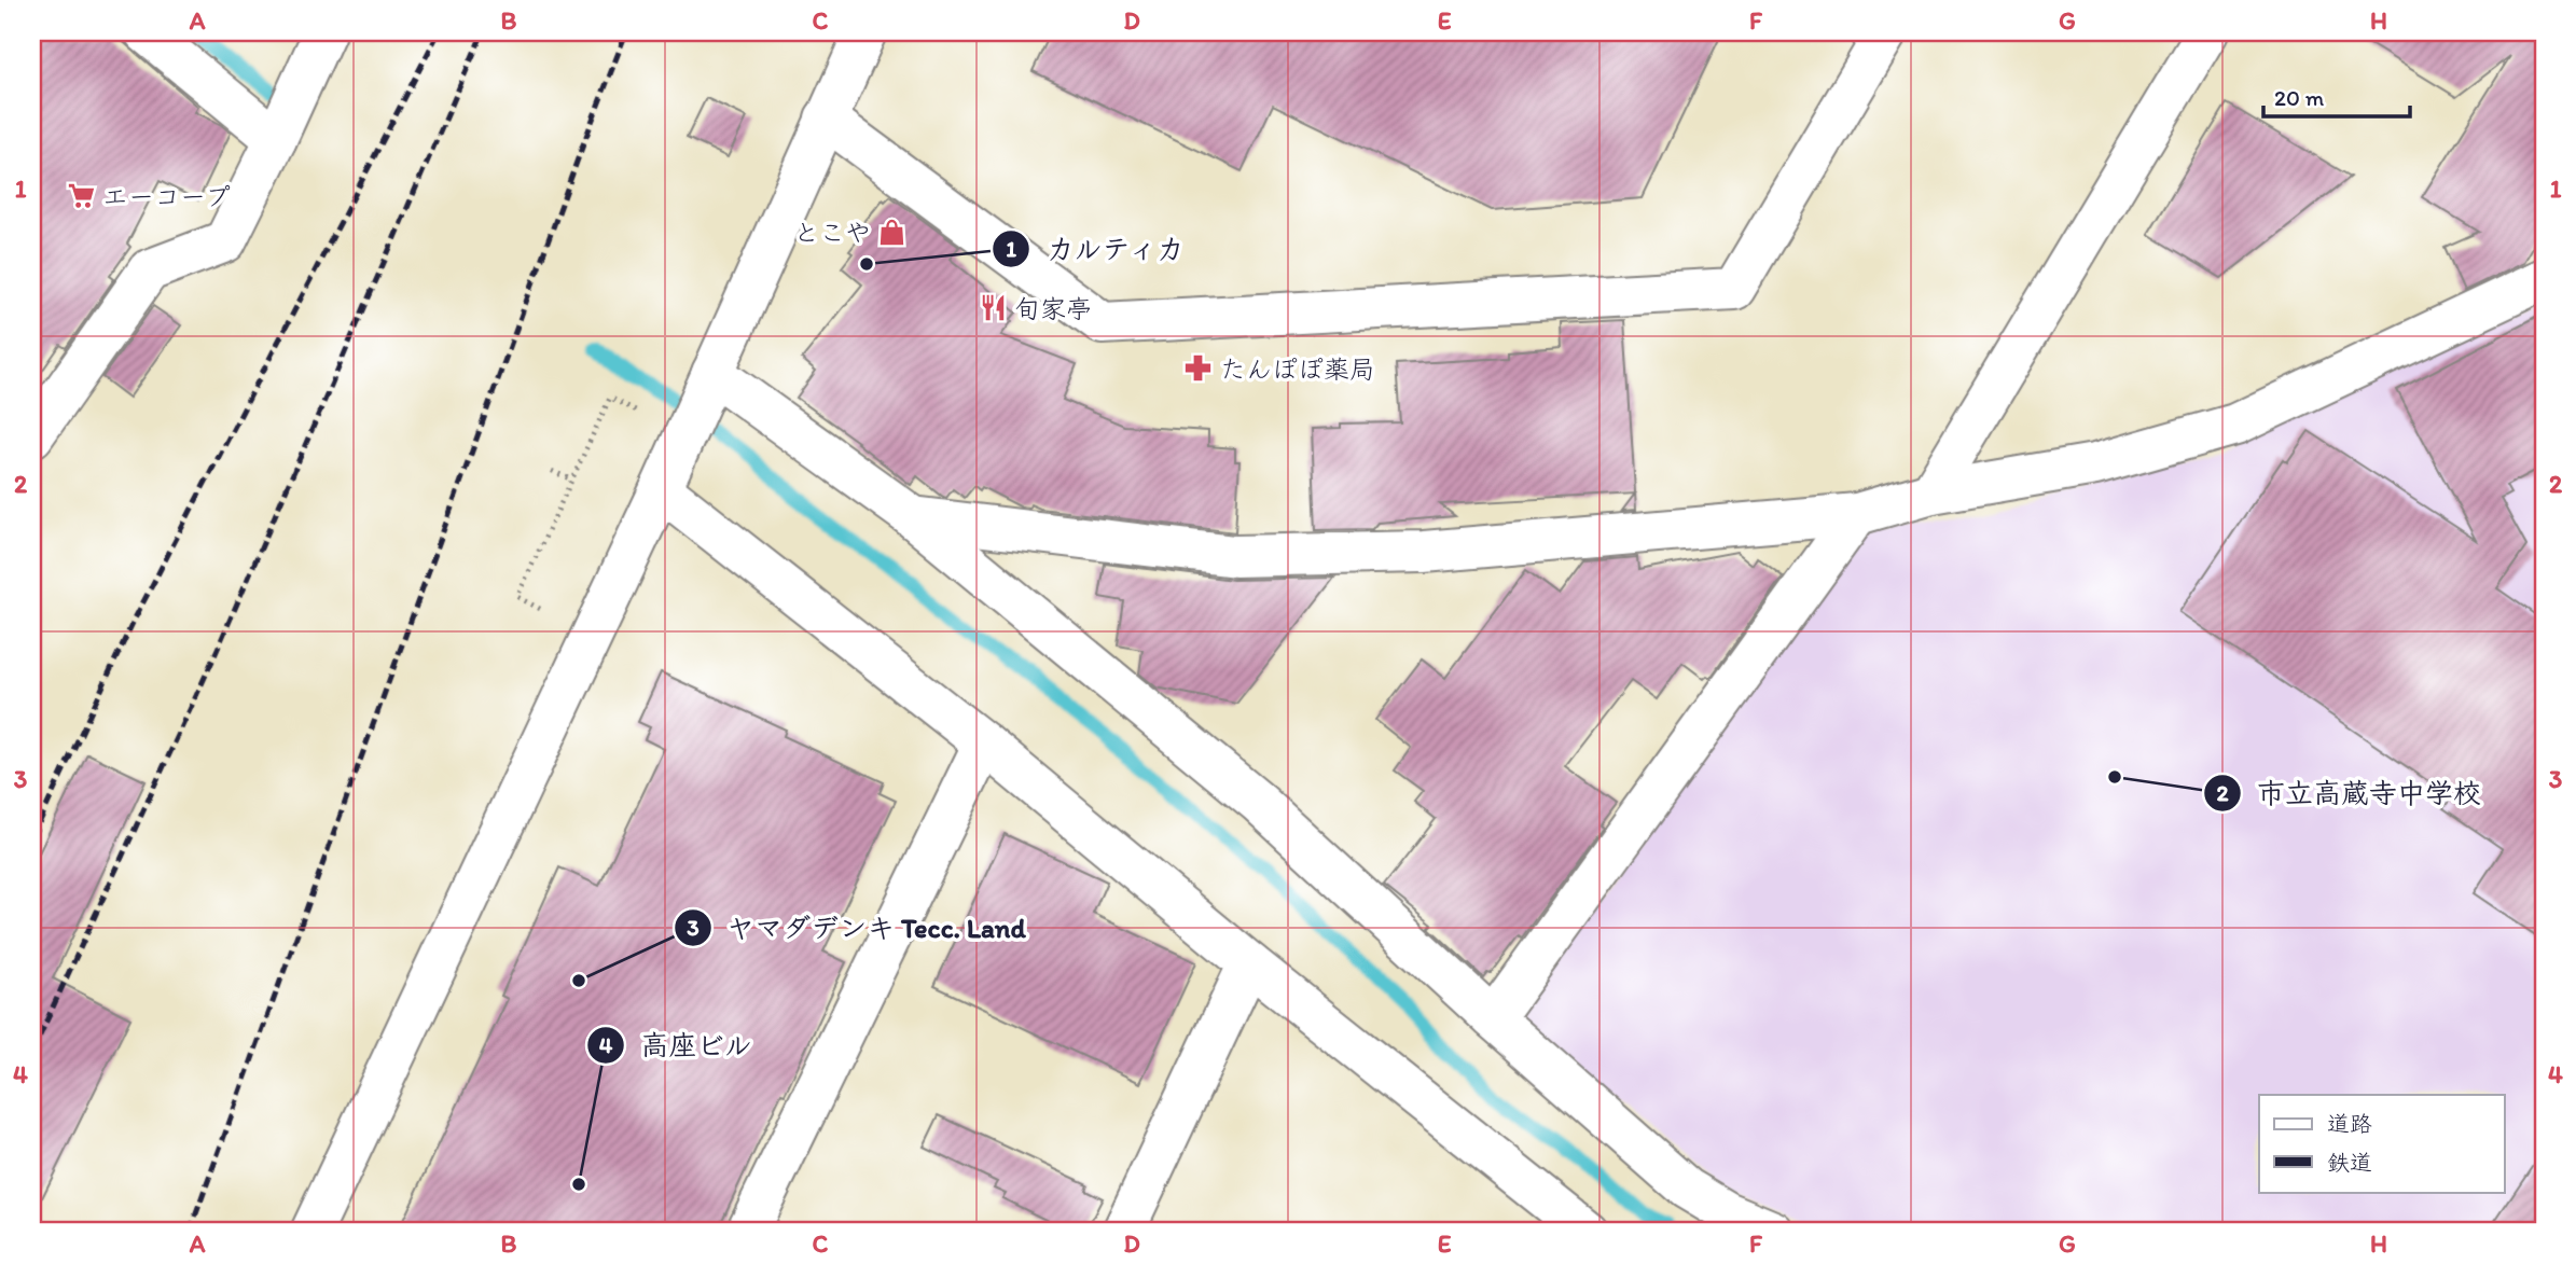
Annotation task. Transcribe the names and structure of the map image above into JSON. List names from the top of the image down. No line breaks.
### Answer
{"places":{"supermarket":["エーコープ"],"shop":["とこや"],"other":["カルティカ","市立高蔵寺中学校","ヤマダデンキ Tecc. Land","高座ビル"],"restaurant":["旬家亭"],"pharmacy":["たんぽぽ薬局"]},"legend":["道路","鉄道"],"scale_bar":"20 m","grid":{"columns":["A","B","C","D","E","F","G","H"],"rows":["1","2","3","4"]}}
